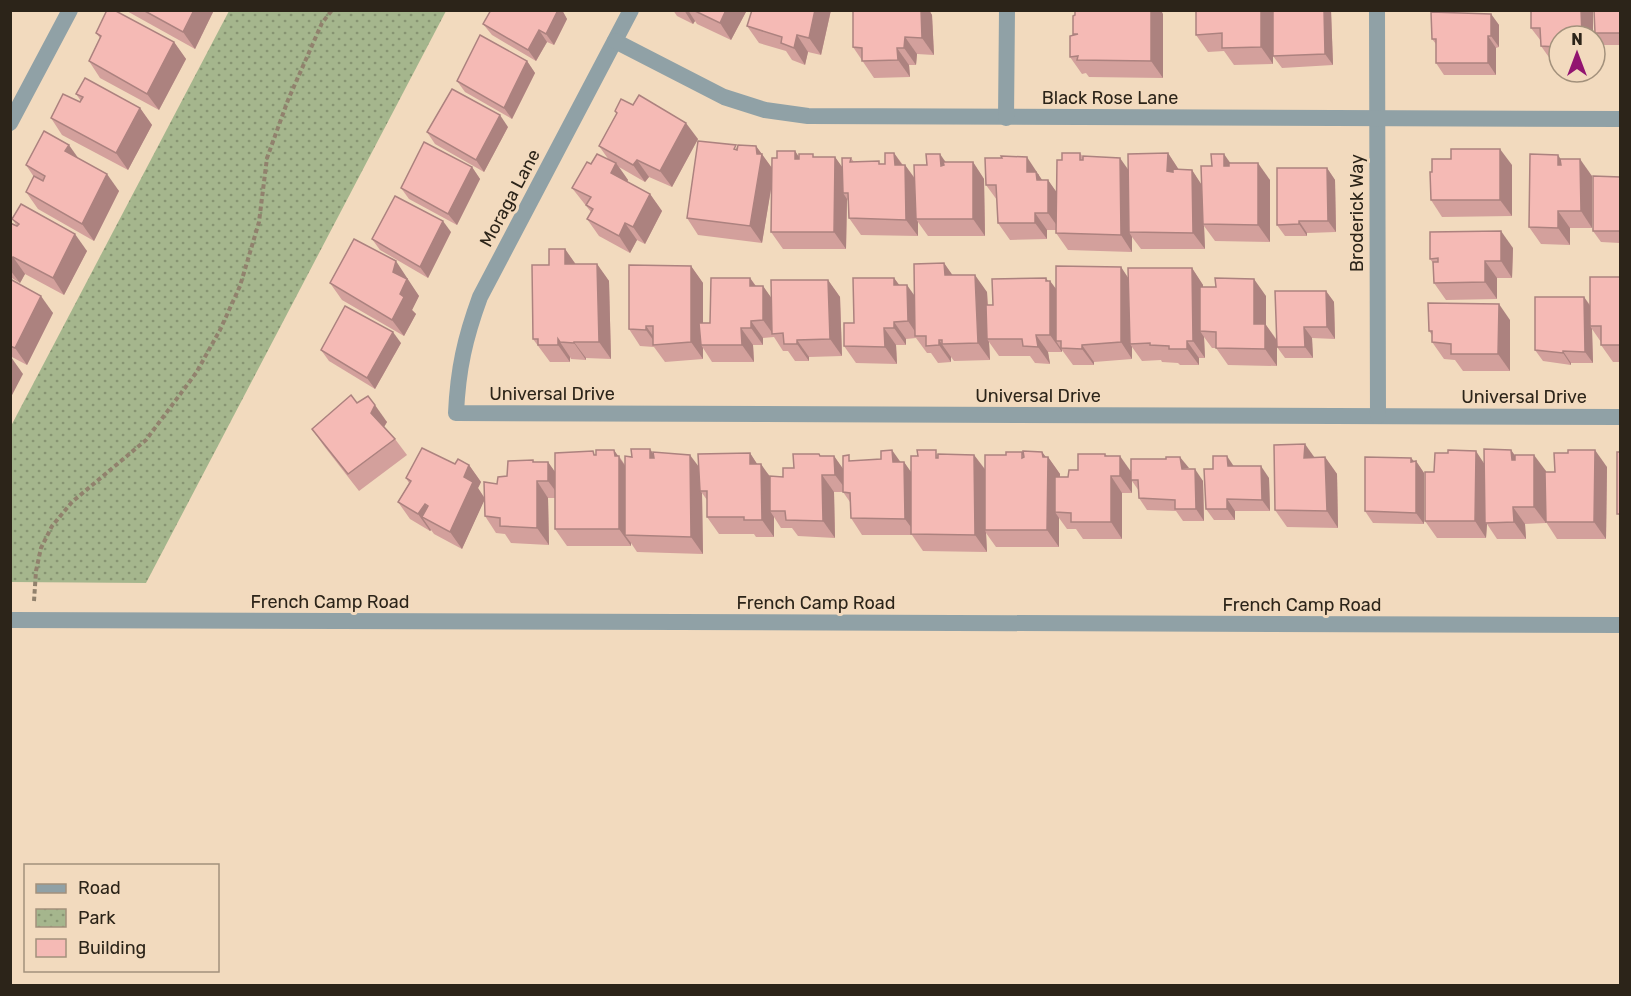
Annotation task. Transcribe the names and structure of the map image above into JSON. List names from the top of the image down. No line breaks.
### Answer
{"streets":{"street":["Black Rose Lane","Moraga Lane","Broderick Way","Universal Drive","French Camp Road"]},"crossings":[["Black Rose Lane","Moraga Lane"],["Black Rose Lane","Broderick Way"],["Moraga Lane","Universal Drive"],["Broderick Way","Universal Drive"]],"legend":["Road","Park","Building"],"north":"top"}
